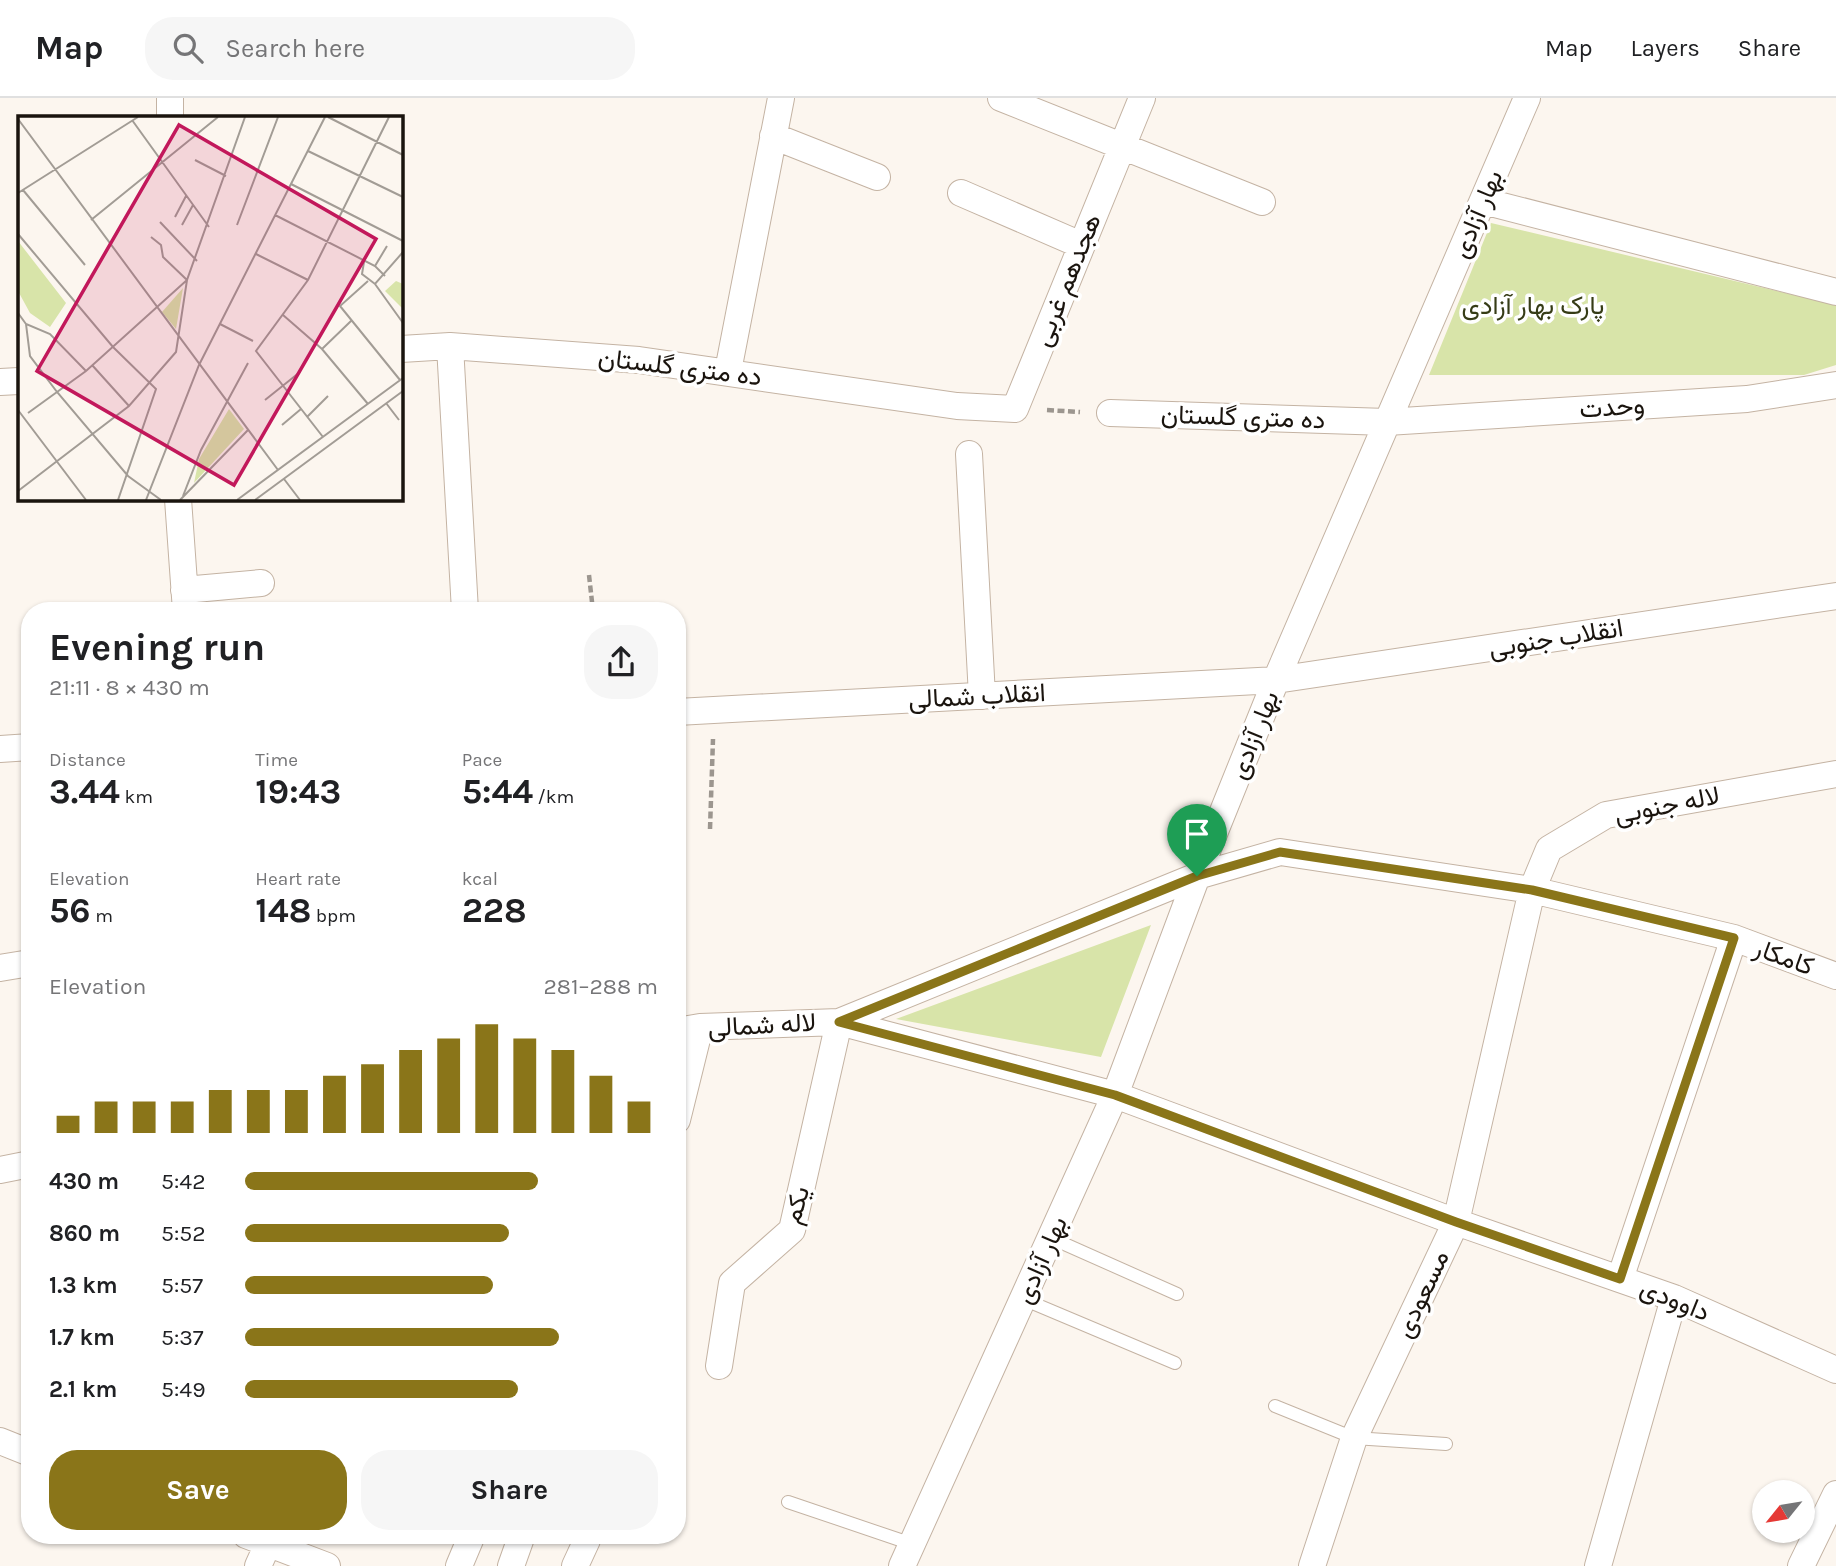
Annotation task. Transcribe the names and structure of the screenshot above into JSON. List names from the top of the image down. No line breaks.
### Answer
{"streets":{"street":["بهار آزادی","هجدهم غربی","ده متری گلستان","وحدت","انقلاب جنوبی","انقلاب شمالی","لاله جنوبی","کامکار","لاله شمالی","یکم","مسعودی","داوودی"]},"crossings":[["بهار آزادی","ده متری گلستان"],["بهار آزادی","وحدت"],["بهار آزادی","انقلاب جنوبی"],["بهار آزادی","انقلاب شمالی"],["بهار آزادی","کامکار"],["بهار آزادی","لاله شمالی"],["بهار آزادی","داوودی"],["هجدهم غربی","ده متری گلستان"],["ده متری گلستان","وحدت"],["انقلاب جنوبی","انقلاب شمالی"],["لاله جنوبی","کامکار"],["لاله جنوبی","مسعودی"],["کامکار","لاله شمالی"],["کامکار","مسعودی"],["لاله شمالی","یکم"],["لاله شمالی","داوودی"],["یکم","داوودی"],["مسعودی","داوودی"]],"parks":["پارک بهار آزادی"],"north":"bottom left","page":{"header":"Map","search":"Search here","nav":["Map","Layers","Share"],"heading":["Evening run","21:11 · 8 × 430 m"],"stats":[["Distance","3.44 km"],["Time","19:43"],["Pace","5:44 /km"],["Elevation","56 m"],["Heart rate","148 bpm"],["kcal","228"]],"chart":["Elevation","281–288 m"],"list":[{"name":"430 m","note":"5:42"},{"name":"860 m","note":"5:52"},{"name":"1.3 km","note":"5:57"},{"name":"1.7 km","note":"5:37"},{"name":"2.1 km","note":"5:49"}],"buttons":["Save","Share"]}}
